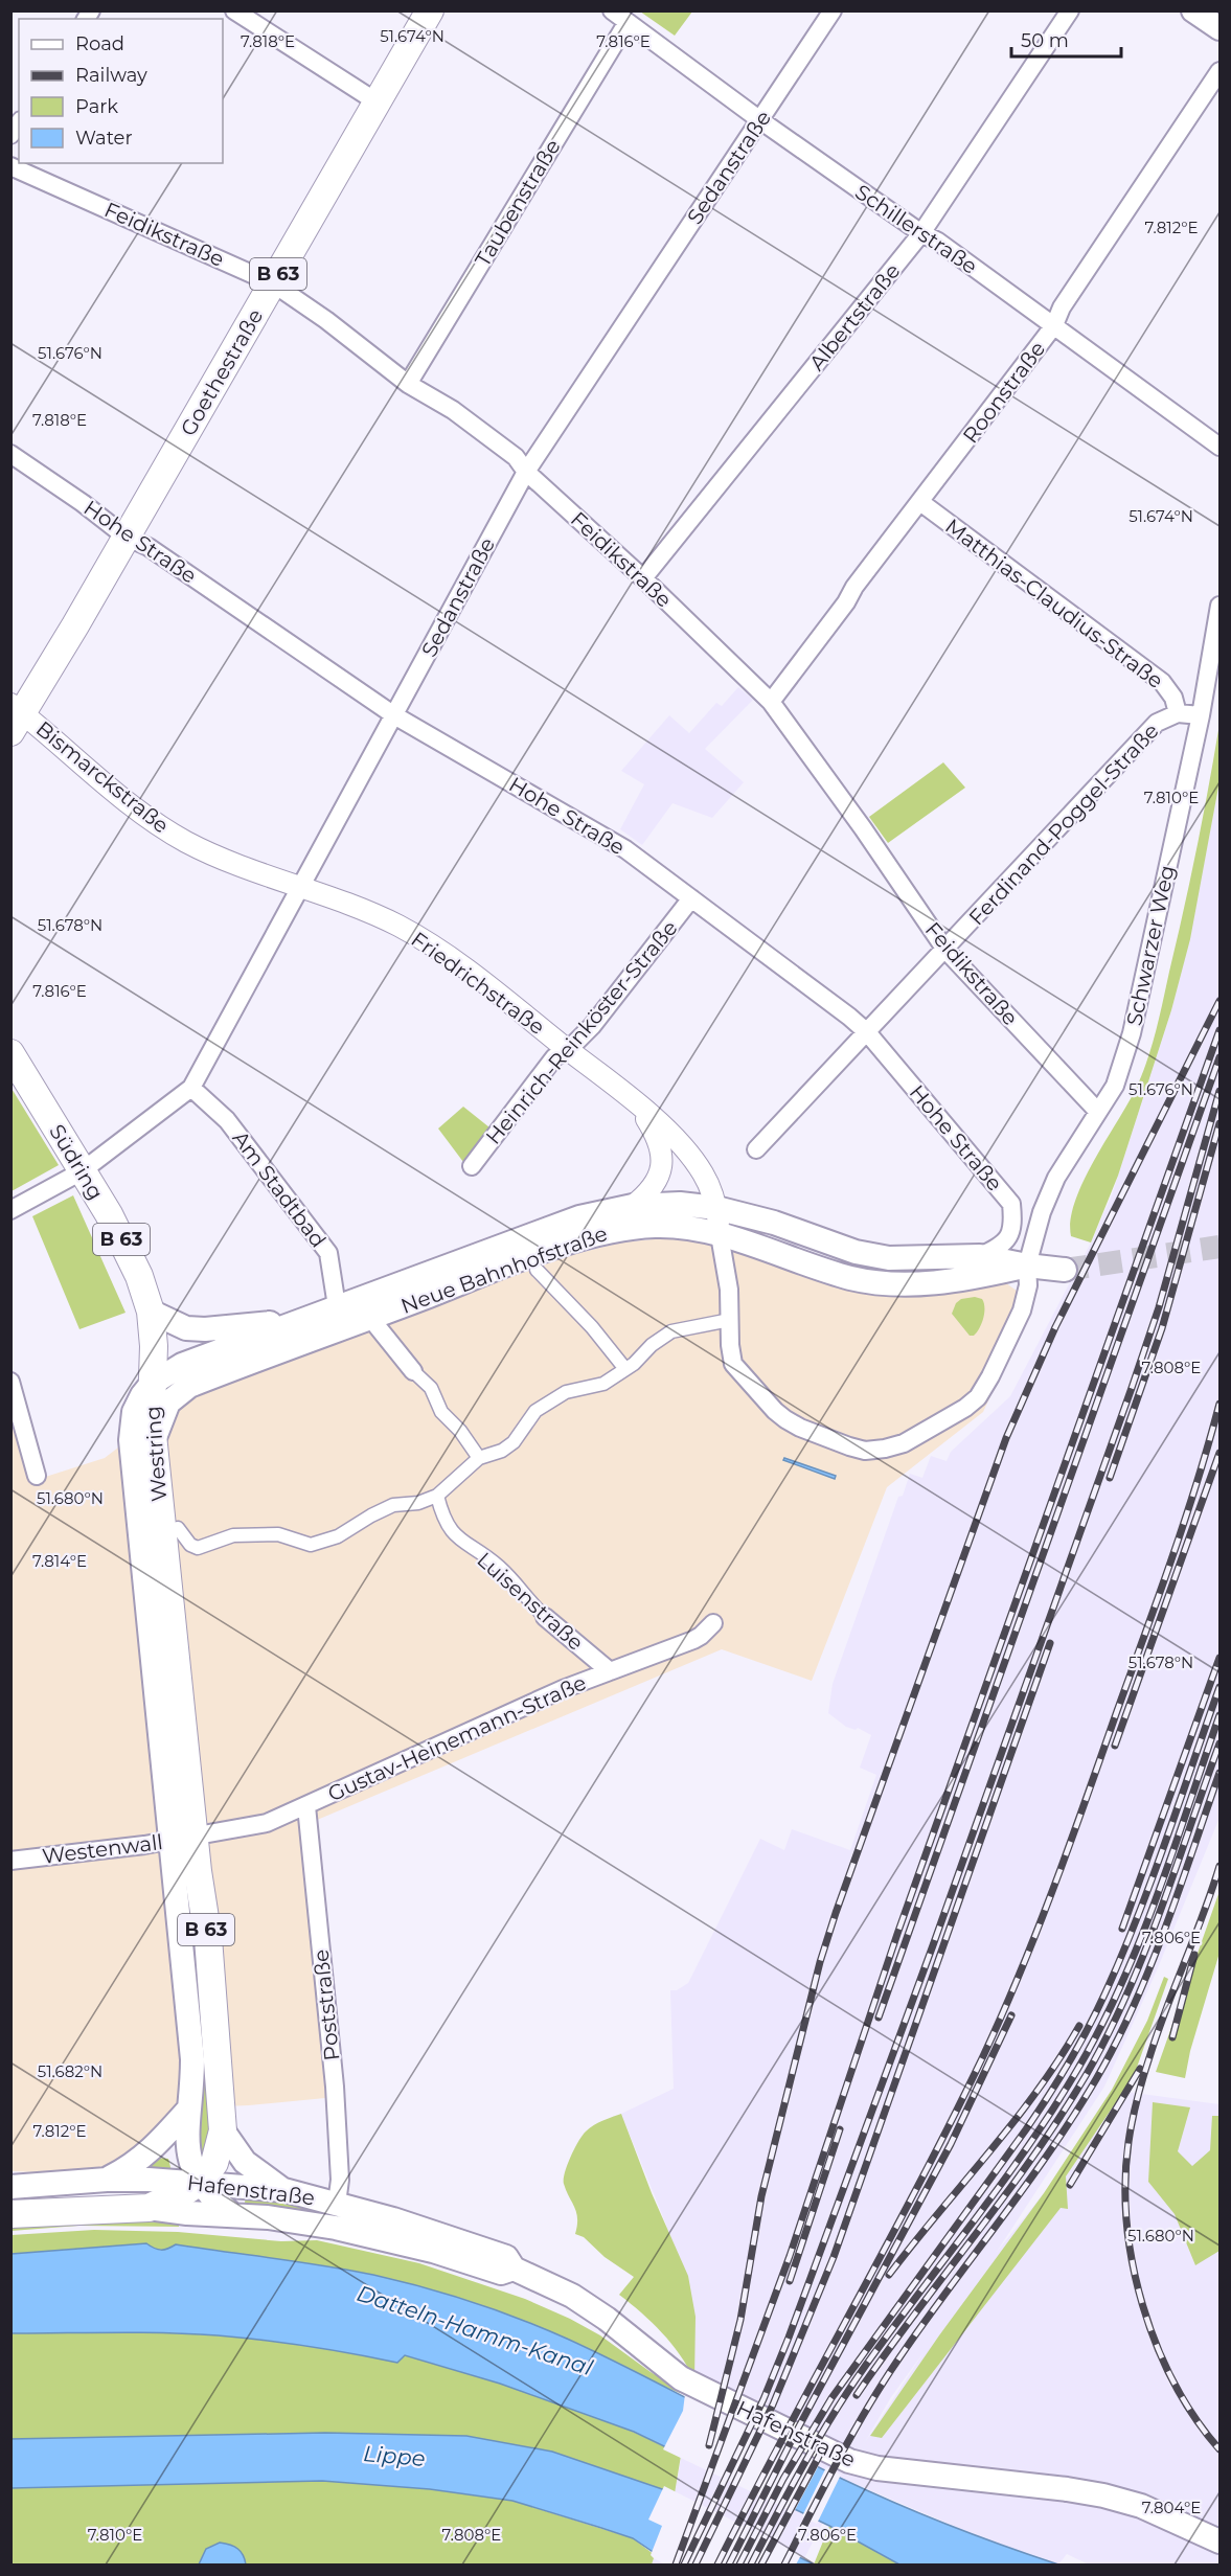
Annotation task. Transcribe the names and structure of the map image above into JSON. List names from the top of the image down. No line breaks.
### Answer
{"streets":{"main road":["B 63","Goethestraße","Südring","Neue Bahnhofstraße","Westring","Hafenstraße"],"street":["Sedanstraße","Taubenstraße","Schillerstraße","Feidikstraße","Albertstraße","Roonstraße","Hohe Straße","Matthias-Claudius-Straße","Bismarckstraße","Ferdinand-Poggel-Straße","Schwarzer Weg","Friedrichstraße","Heinrich-Reinköster-Straße","Am Stadtbad","Luisenstraße","Gustav-Heinemann-Straße","Westenwall","Poststraße"]},"crossings":[["Sedanstraße","Schillerstraße"],["Sedanstraße","Feidikstraße"],["Sedanstraße","Hohe Straße"],["Sedanstraße","Bismarckstraße"],["Sedanstraße","Friedrichstraße"],["Sedanstraße","Südring"],["Sedanstraße","Am Stadtbad"],["Taubenstraße","Schillerstraße"],["Taubenstraße","Feidikstraße"],["Schillerstraße","Albertstraße"],["Schillerstraße","Roonstraße"],["Feidikstraße","Albertstraße"],["Feidikstraße","Goethestraße"],["Feidikstraße","Roonstraße"],["Feidikstraße","Ferdinand-Poggel-Straße"],["Feidikstraße","Schwarzer Weg"],["B 63","Westring"],["B 63","Gustav-Heinemann-Straße"],["B 63","Westenwall"],["B 63","Hafenstraße"],["Goethestraße","Hohe Straße"],["Goethestraße","Bismarckstraße"],["Roonstraße","Matthias-Claudius-Straße"],["Hohe Straße","Ferdinand-Poggel-Straße"],["Hohe Straße","Heinrich-Reinköster-Straße"],["Hohe Straße","Neue Bahnhofstraße"],["Matthias-Claudius-Straße","Ferdinand-Poggel-Straße"],["Bismarckstraße","Friedrichstraße"],["Ferdinand-Poggel-Straße","Schwarzer Weg"],["Schwarzer Weg","Friedrichstraße"],["Schwarzer Weg","Neue Bahnhofstraße"],["Friedrichstraße","Heinrich-Reinköster-Straße"],["Friedrichstraße","Neue Bahnhofstraße"],["Südring","Neue Bahnhofstraße"],["Südring","Westring"],["Am Stadtbad","Neue Bahnhofstraße"],["Neue Bahnhofstraße","Westring"],["Westring","Gustav-Heinemann-Straße"],["Westring","Westenwall"],["Luisenstraße","Gustav-Heinemann-Straße"],["Gustav-Heinemann-Straße","Westenwall"],["Gustav-Heinemann-Straße","Poststraße"],["Poststraße","Hafenstraße"]],"water":["Datteln-Hamm-Kanal","Lippe"],"legend":["Road","Railway","Park","Water"],"scale_bar":"50 m","coordinates":["51.674°N","7.818°E","7.816°E","7.812°E","51.676°N","7.810°E","51.678°N","7.808°E","51.680°N","7.814°E","7.806°E","51.682°N","7.804°E"]}
